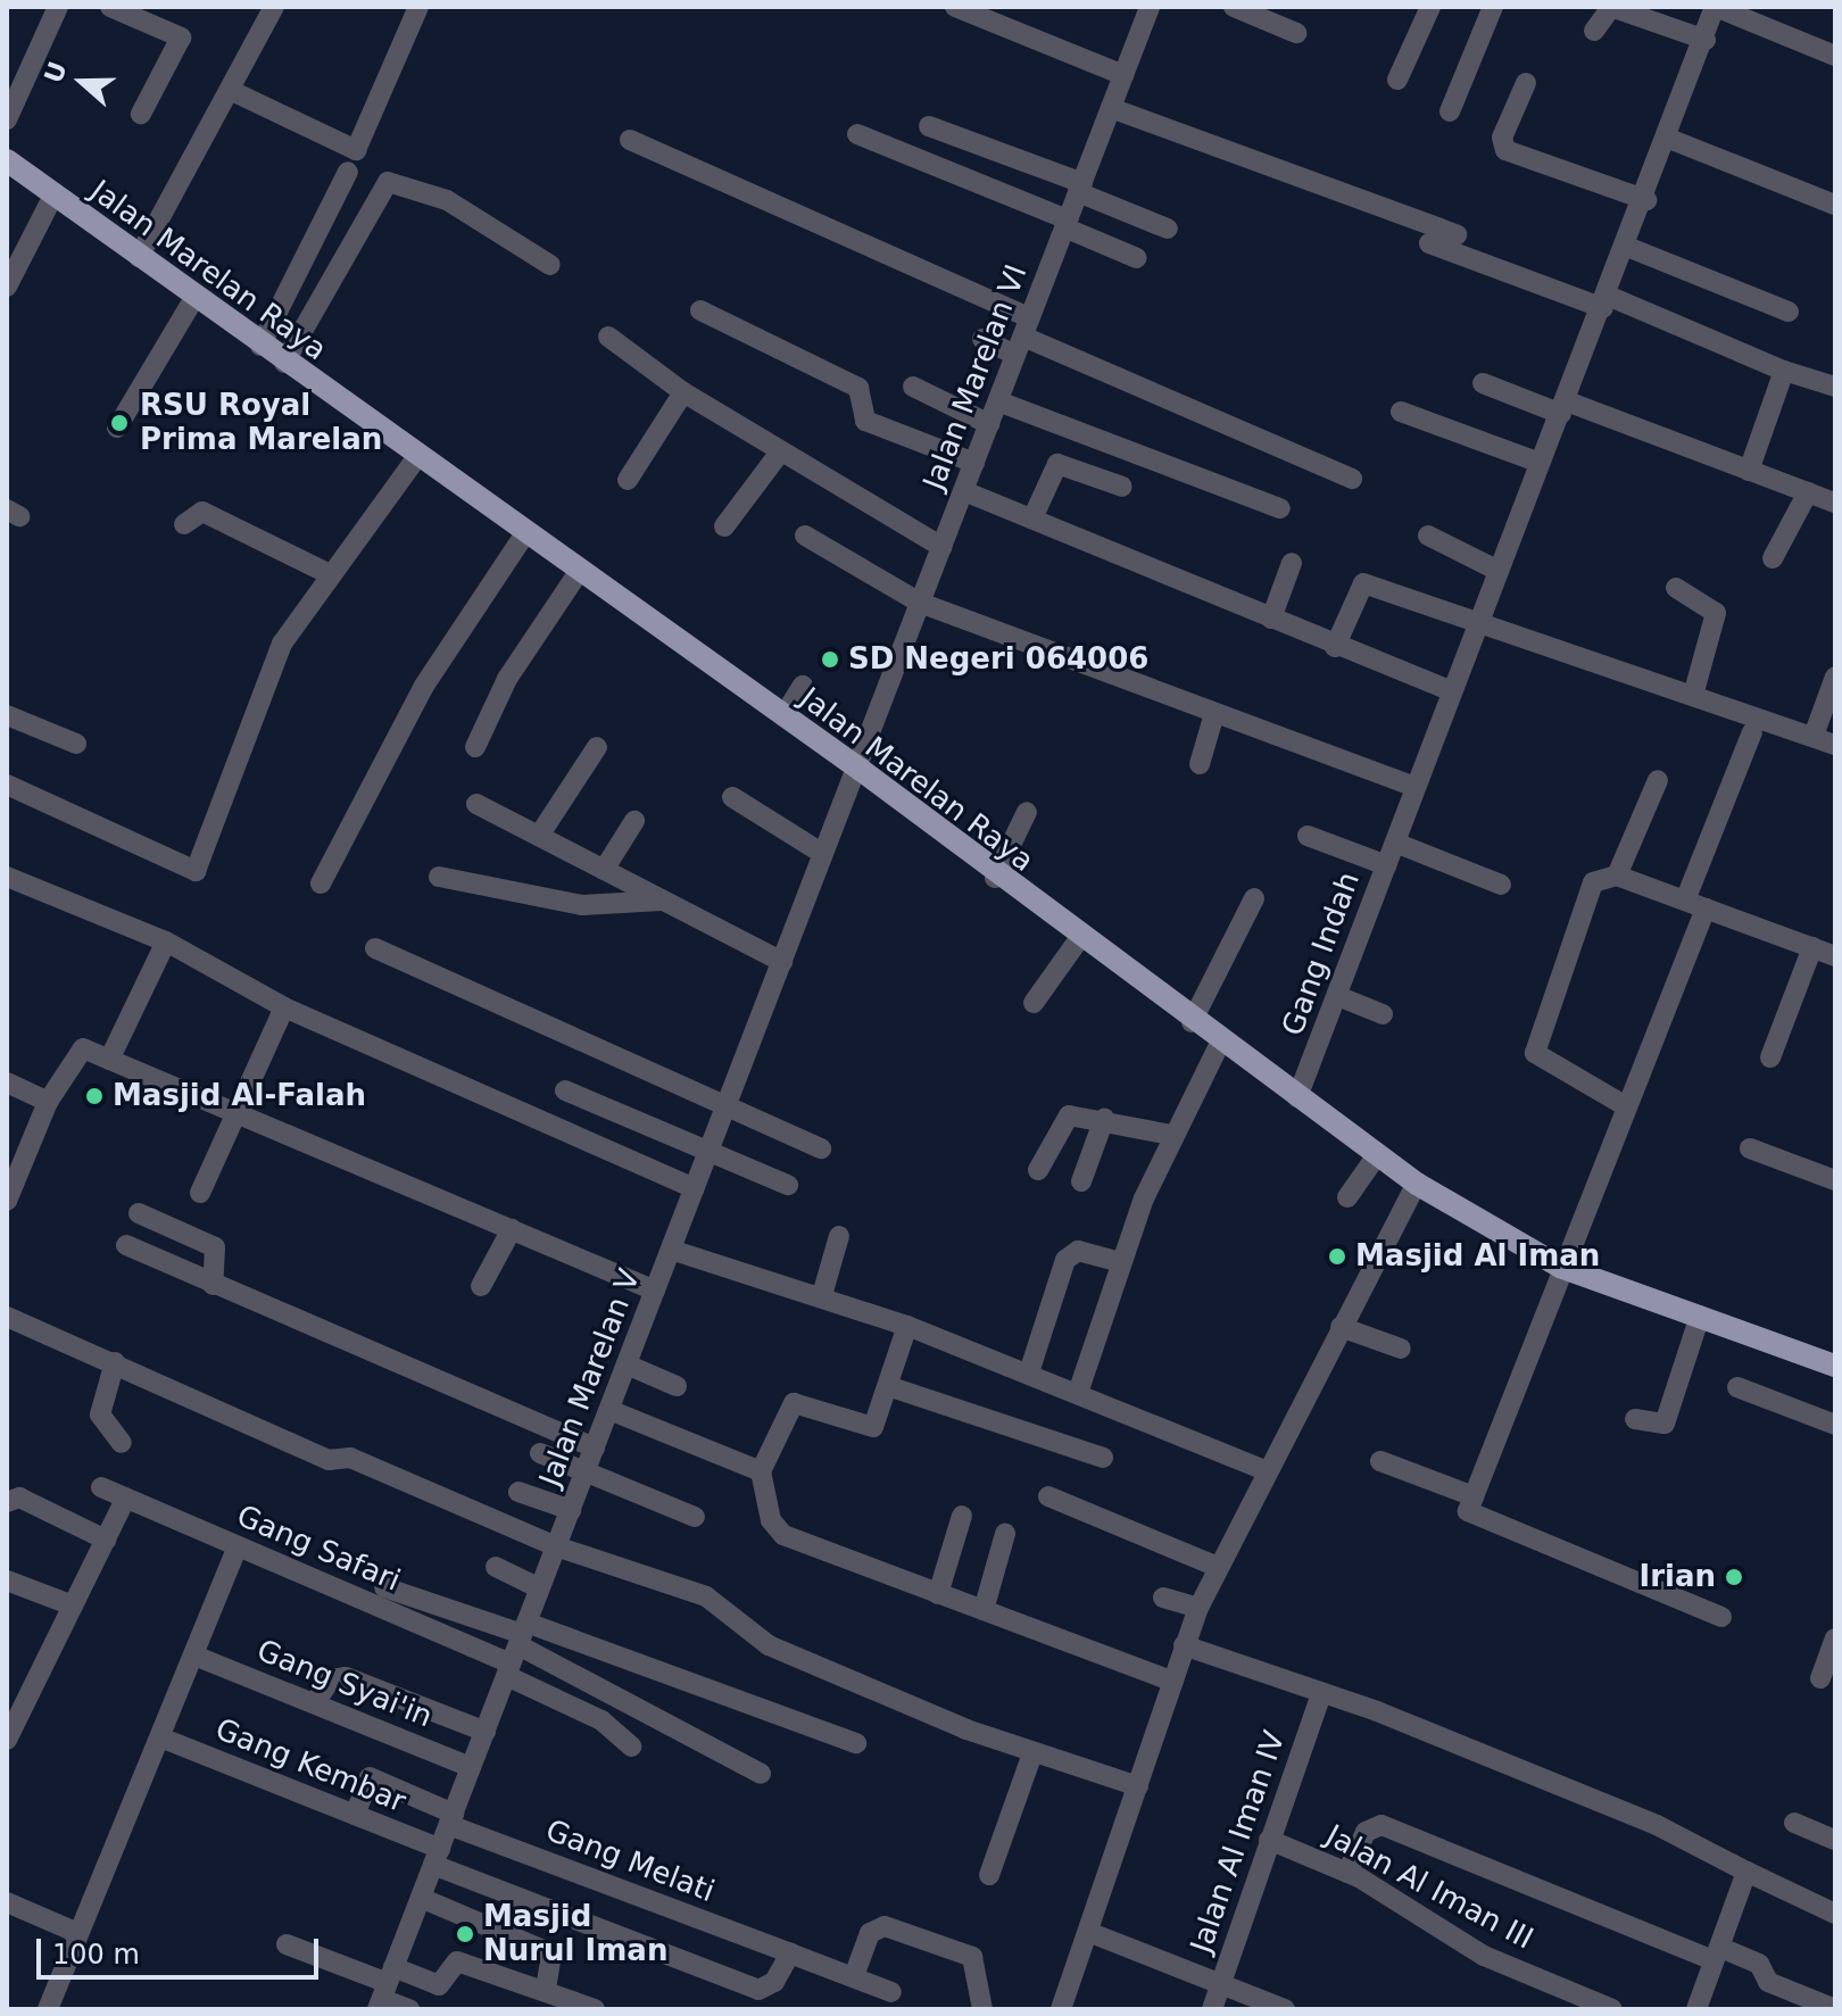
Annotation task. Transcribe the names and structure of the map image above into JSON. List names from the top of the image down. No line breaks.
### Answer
{"streets":{"main road":["Jalan Marelan Raya"],"street":["Jalan Marelan VI","Gang Indah","Jalan Marelan V","Gang Safari","Gang Syai'in","Gang Kembar","Jalan Al Iman IV","Gang Melati","Jalan Al Iman III"]},"crossings":[["Jalan Marelan Raya","Jalan Marelan VI"],["Jalan Marelan Raya","Gang Indah"],["Jalan Marelan Raya","Jalan Marelan V"],["Jalan Marelan VI","Jalan Marelan V"],["Jalan Marelan V","Gang Safari"],["Jalan Marelan V","Gang Syai'in"],["Jalan Marelan V","Gang Kembar"],["Jalan Marelan V","Gang Melati"],["Gang Kembar","Gang Melati"],["Jalan Al Iman IV","Jalan Al Iman III"]],"places":["RSU Royal Prima Marelan","SD Negeri 064006","Masjid Al-Falah","Masjid Al Iman","Irian","Masjid Nurul Iman"],"scale_bar":"100 m","north":"left"}
